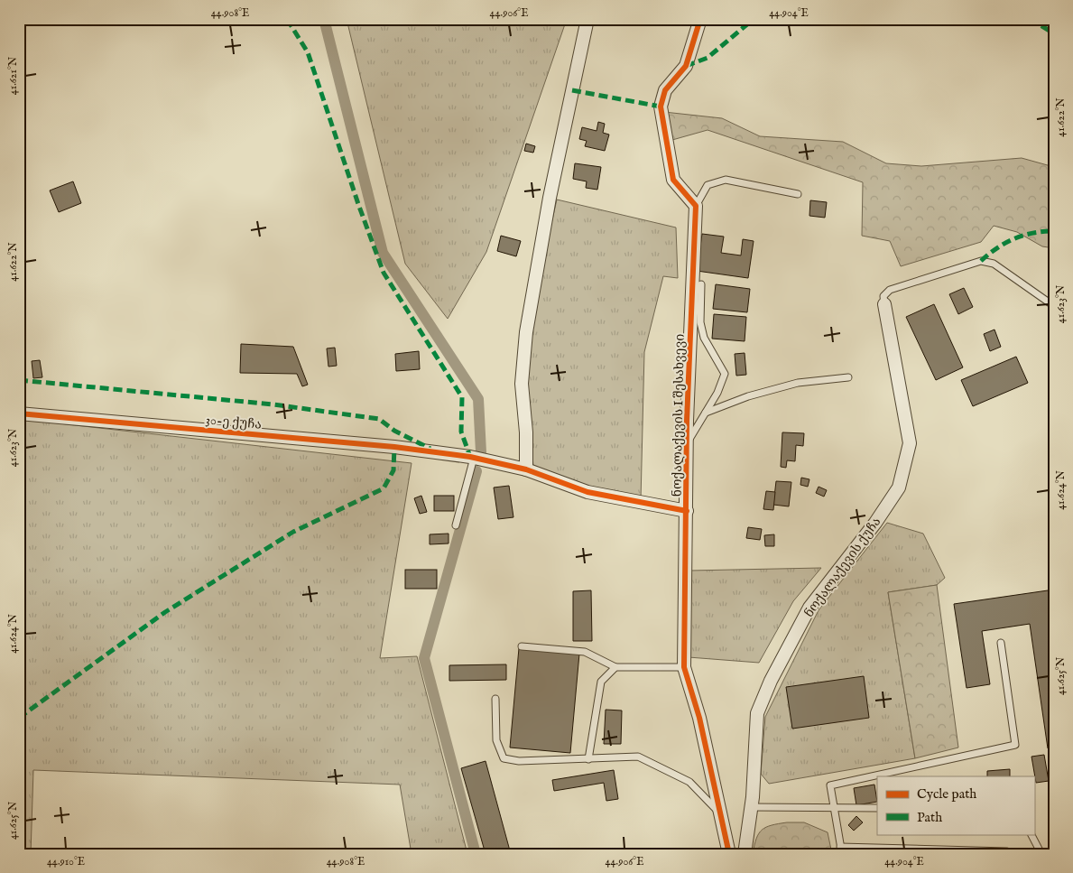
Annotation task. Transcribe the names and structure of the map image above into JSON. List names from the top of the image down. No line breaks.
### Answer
{"streets":{"street":["ნოქალაქევის I შესახვევი","30-ე ქუჩა","ნოქალაქევის ქუჩა"]},"crossings":[["ნოქალაქევის I შესახვევი","30-ე ქუჩა"]],"legend":["Cycle path","Path"],"coordinates":["44.908°E","44.906°E","44.904°E","41.621°N","41.622°N","41.623°N","41.624°N","41.625°N","44.910°E"]}
